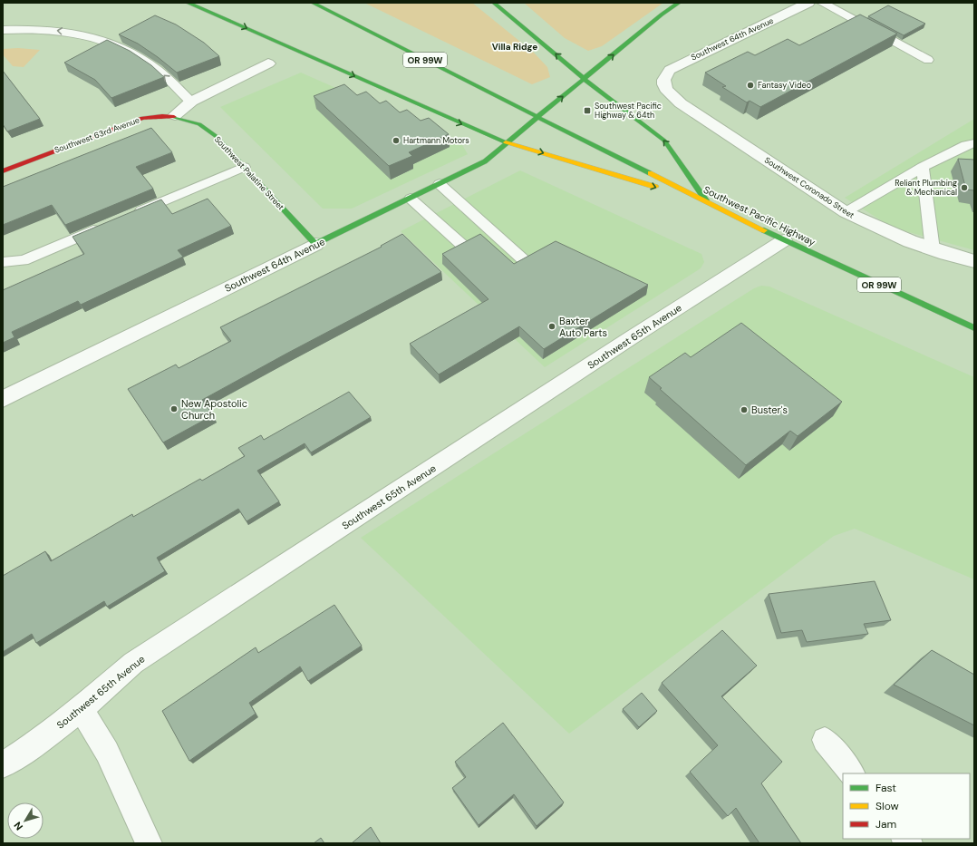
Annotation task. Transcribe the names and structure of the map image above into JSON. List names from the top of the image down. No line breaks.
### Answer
{"streets":{"main road":["Southwest 64th Avenue","OR 99W","Southwest 63rd Avenue","Southwest Palatine Street","Southwest Pacific Highway"],"street":["Southwest Coronado Street","Southwest 65th Avenue"]},"crossings":[["Southwest 64th Avenue","OR 99W"],["Southwest 64th Avenue","Southwest Palatine Street"],["Southwest 64th Avenue","Southwest Coronado Street"],["Southwest 64th Avenue","Southwest Pacific Highway"],["OR 99W","Southwest Pacific Highway"],["Southwest 63rd Avenue","Southwest Palatine Street"],["Southwest Pacific Highway","Southwest 65th Avenue"]],"districts":["Villa Ridge"],"places":{"other":["Fantasy Video","Hartmann Motors","Reliant Plumbing & Mechanical","Baxter Auto Parts","New Apostolic Church","Buster's"],"transit":["Southwest Pacific Highway & 64th"]},"legend":["Fast","Slow","Jam"],"north":"bottom left"}
